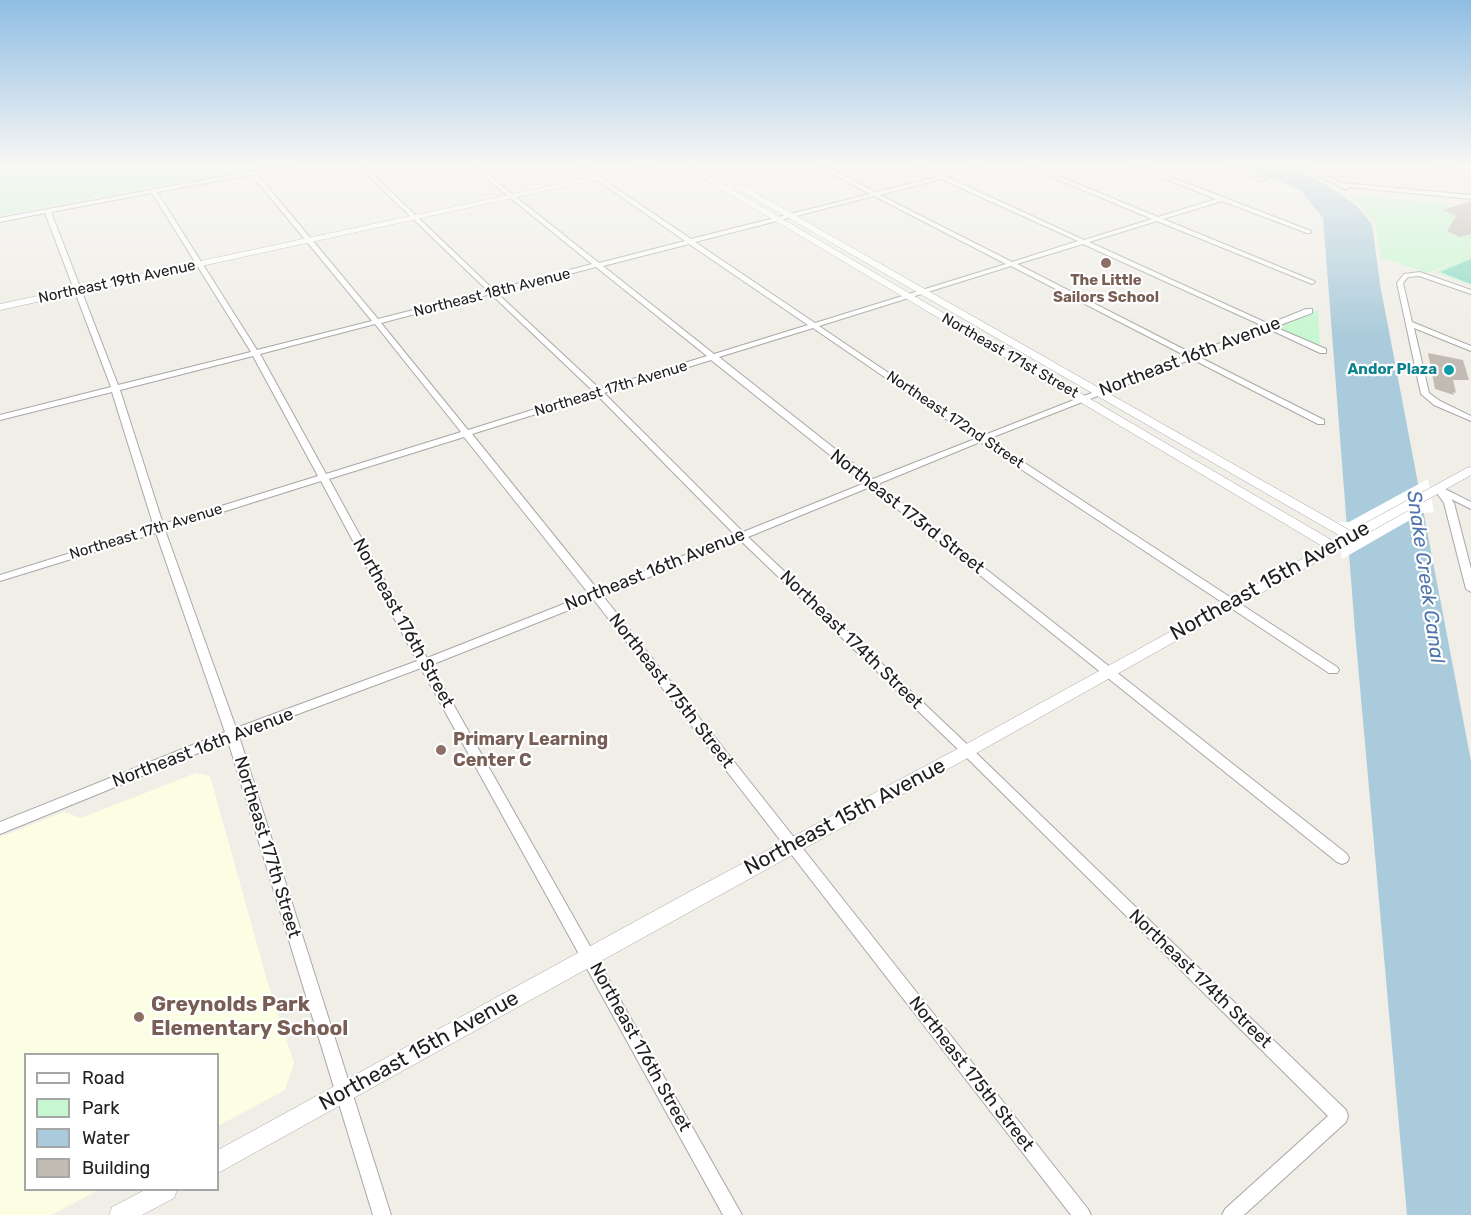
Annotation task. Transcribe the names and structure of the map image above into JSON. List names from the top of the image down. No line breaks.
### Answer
{"streets":{"street":["Northeast 19th Avenue","Northeast 18th Avenue","Northeast 171st Street","Northeast 16th Avenue","Northeast 17th Avenue","Northeast 172nd Street","Northeast 173rd Street","Northeast 15th Avenue","Northeast 176th Street","Northeast 174th Street","Northeast 175th Street","Northeast 177th Street"]},"crossings":[["Northeast 19th Avenue","Northeast 176th Street"],["Northeast 19th Avenue","Northeast 175th Street"],["Northeast 19th Avenue","Northeast 177th Street"],["Northeast 18th Avenue","Northeast 172nd Street"],["Northeast 18th Avenue","Northeast 173rd Street"],["Northeast 18th Avenue","Northeast 176th Street"],["Northeast 18th Avenue","Northeast 174th Street"],["Northeast 18th Avenue","Northeast 175th Street"],["Northeast 18th Avenue","Northeast 177th Street"],["Northeast 171st Street","Northeast 16th Avenue"],["Northeast 171st Street","Northeast 17th Avenue"],["Northeast 171st Street","Northeast 15th Avenue"],["Northeast 16th Avenue","Northeast 172nd Street"],["Northeast 16th Avenue","Northeast 173rd Street"],["Northeast 16th Avenue","Northeast 176th Street"],["Northeast 16th Avenue","Northeast 174th Street"],["Northeast 16th Avenue","Northeast 175th Street"],["Northeast 16th Avenue","Northeast 177th Street"],["Northeast 17th Avenue","Northeast 172nd Street"],["Northeast 17th Avenue","Northeast 173rd Street"],["Northeast 17th Avenue","Northeast 176th Street"],["Northeast 17th Avenue","Northeast 174th Street"],["Northeast 17th Avenue","Northeast 175th Street"],["Northeast 17th Avenue","Northeast 177th Street"],["Northeast 172nd Street","Northeast 15th Avenue"],["Northeast 173rd Street","Northeast 15th Avenue"],["Northeast 15th Avenue","Northeast 176th Street"],["Northeast 15th Avenue","Northeast 174th Street"],["Northeast 15th Avenue","Northeast 175th Street"],["Northeast 15th Avenue","Northeast 177th Street"]],"water":["Snake Creek Canal"],"places":["The Little Sailors School","Andor Plaza","Primary Learning Center C","Greynolds Park Elementary School"],"legend":["Road","Park","Water","Building"]}
